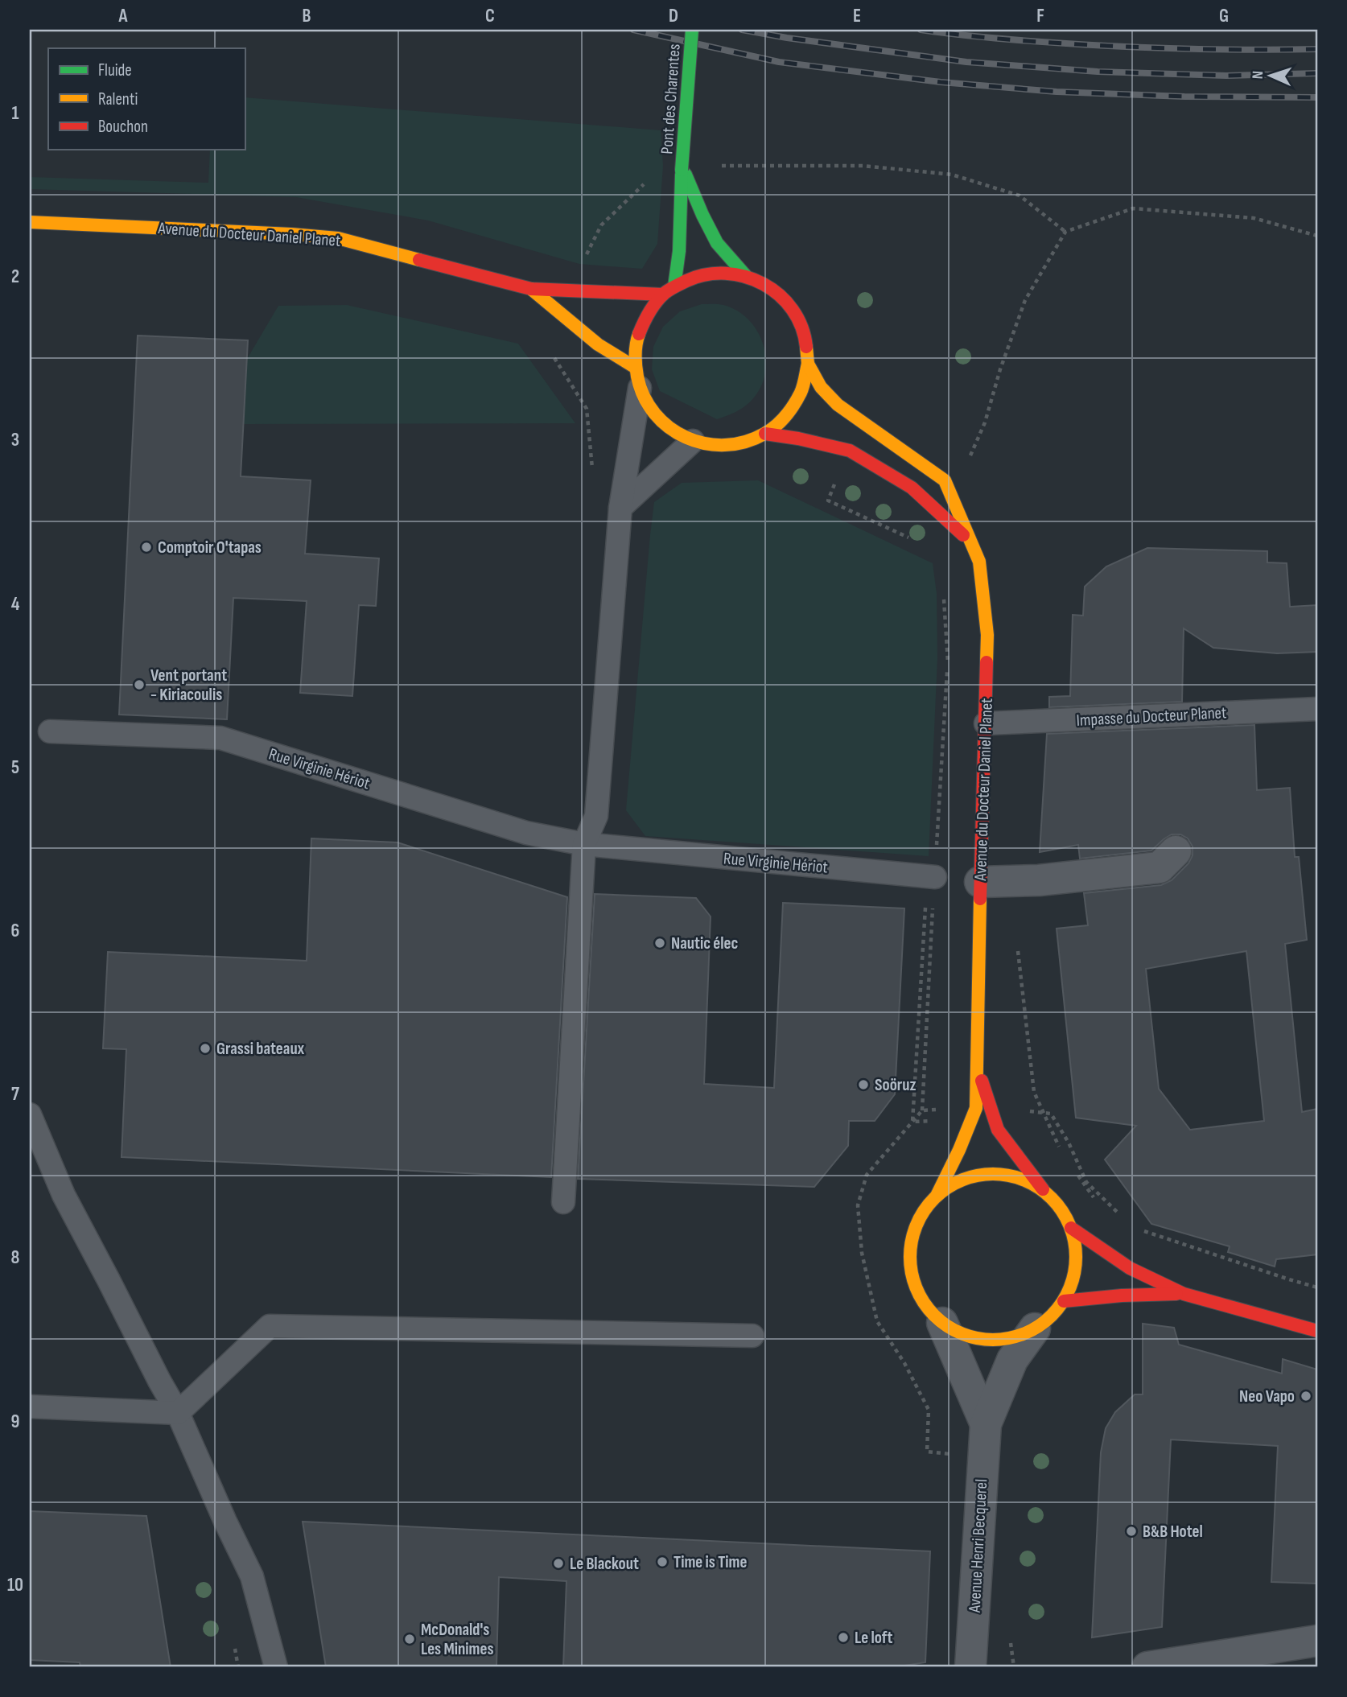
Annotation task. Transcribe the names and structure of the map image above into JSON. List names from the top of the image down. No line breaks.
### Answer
{"streets":{"street":["Pont des Charentes","Avenue du Docteur Daniel Planet","Avenue Henri Becquerel"],"lane":["Impasse du Docteur Planet","Rue Virginie Hériot"]},"crossings":[["Pont des Charentes","Avenue du Docteur Daniel Planet"],["Avenue du Docteur Daniel Planet","Impasse du Docteur Planet"]],"places":["Comptoir O'tapas","Vent portant - Kiriacoulis","Nautic élec","Grassi bateaux","Soöruz","Neo Vapo","B&B Hotel","Time is Time","Le Blackout","Le loft","McDonald's Les Minimes"],"legend":["Fluide","Ralenti","Bouchon"],"north":"left","grid":{"columns":["A","B","C","D","E","F","G"],"rows":["1","2","3","4","5","6","7","8","9","10"]}}
